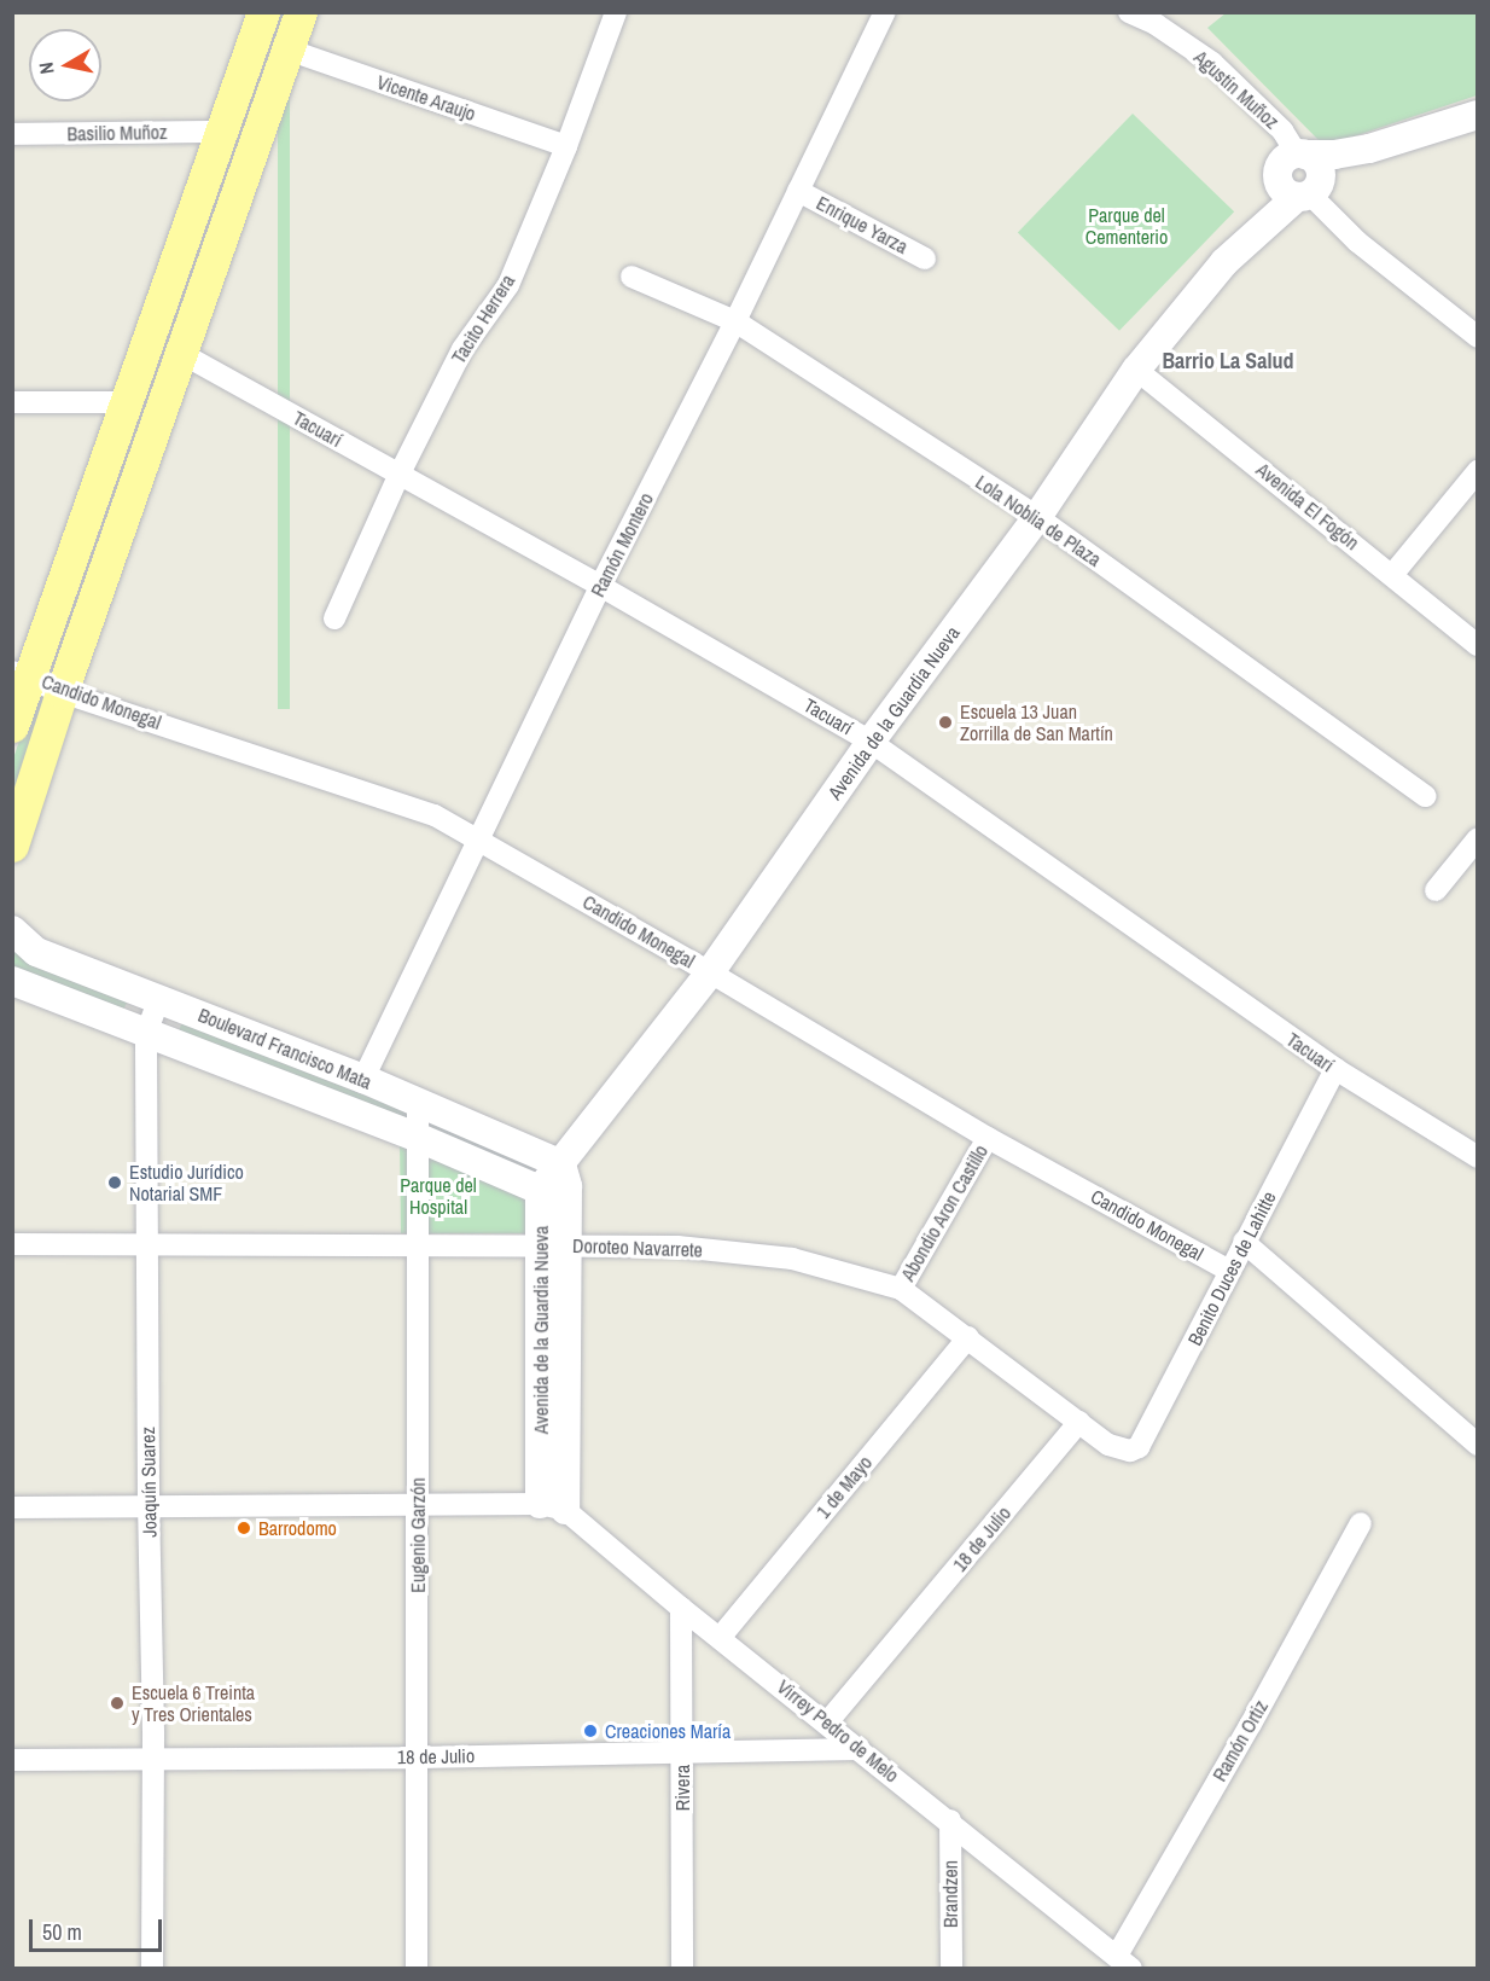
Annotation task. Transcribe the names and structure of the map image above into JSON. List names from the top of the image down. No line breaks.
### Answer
{"streets":{"street":["Agustín Muñoz","Vicente Araujo","Basilio Muñoz","Enrique Yarza","Tacito Herrera","Tacuarí","Avenida El Fogón","Lola Noblia de Plaza","Ramón Montero","Candido Monegal","Avenida de la Guardia Nueva","Boulevard Francisco Mata","Abondio Aron Castillo","Doroteo Navarrete","Benito Duces de Lahitte","Joaquín Suarez","1 de Mayo","Eugenio Garzón","18 de Julio","Virrey Pedro de Melo","Ramón Ortiz","Rivera","Brandzen"]},"crossings":[["Agustín Muñoz","Avenida de la Guardia Nueva"],["Vicente Araujo","Tacito Herrera"],["Enrique Yarza","Ramón Montero"],["Tacito Herrera","Tacuarí"],["Tacuarí","Ramón Montero"],["Tacuarí","Avenida de la Guardia Nueva"],["Tacuarí","Benito Duces de Lahitte"],["Avenida El Fogón","Avenida de la Guardia Nueva"],["Lola Noblia de Plaza","Ramón Montero"],["Lola Noblia de Plaza","Avenida de la Guardia Nueva"],["Ramón Montero","Candido Monegal"],["Ramón Montero","Boulevard Francisco Mata"],["Candido Monegal","Avenida de la Guardia Nueva"],["Candido Monegal","Abondio Aron Castillo"],["Candido Monegal","Benito Duces de Lahitte"],["Avenida de la Guardia Nueva","Boulevard Francisco Mata"],["Avenida de la Guardia Nueva","Doroteo Navarrete"],["Avenida de la Guardia Nueva","Virrey Pedro de Melo"],["Boulevard Francisco Mata","Joaquín Suarez"],["Boulevard Francisco Mata","Eugenio Garzón"],["Abondio Aron Castillo","Doroteo Navarrete"],["Doroteo Navarrete","Benito Duces de Lahitte"],["Doroteo Navarrete","Joaquín Suarez"],["Doroteo Navarrete","1 de Mayo"],["Doroteo Navarrete","Eugenio Garzón"],["Doroteo Navarrete","18 de Julio"],["Joaquín Suarez","18 de Julio"],["1 de Mayo","Virrey Pedro de Melo"],["Eugenio Garzón","18 de Julio"],["18 de Julio","Virrey Pedro de Melo"],["18 de Julio","Rivera"],["Virrey Pedro de Melo","Ramón Ortiz"],["Virrey Pedro de Melo","Rivera"],["Virrey Pedro de Melo","Brandzen"]],"districts":["Barrio La Salud"],"parks":["Parque del Cementerio","Parque del Hospital"],"places":["Escuela 13 Juan Zorrilla de San Martín","Estudio Jurídico Notarial SMF","Barrodomo","Escuela 6 Treinta y Tres Orientales","Creaciones María"],"scale_bar":"50 m","north":"left"}
